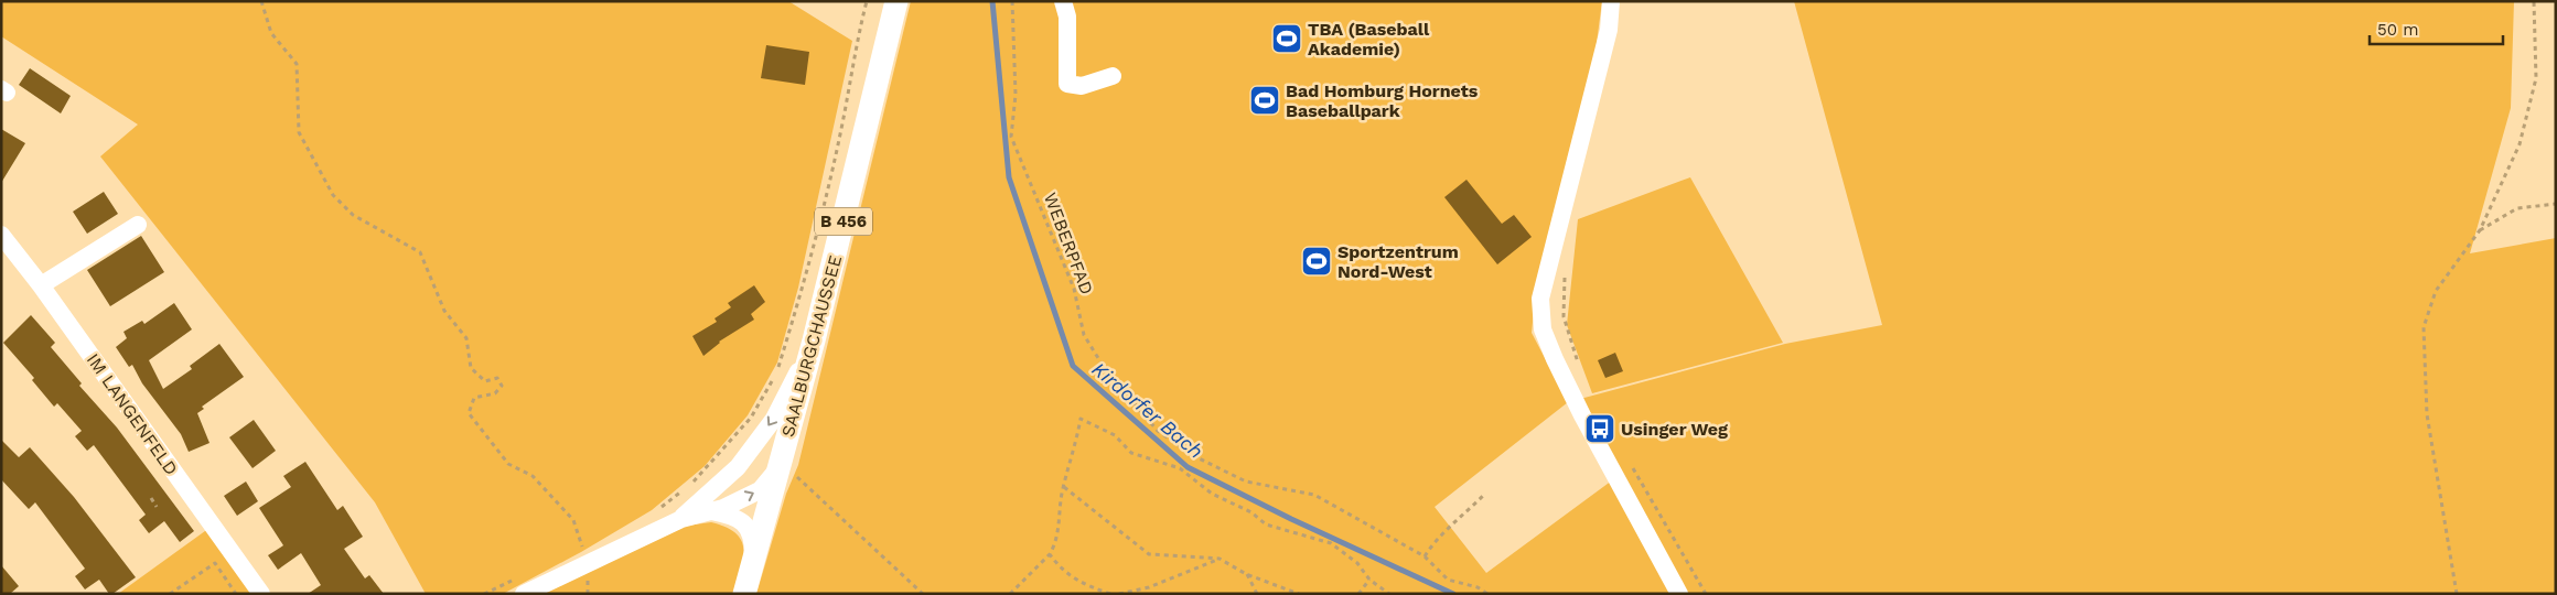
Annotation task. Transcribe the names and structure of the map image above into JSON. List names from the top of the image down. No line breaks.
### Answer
{"streets":{"main road":["B 456","SAALBURGCHAUSSEE"],"street":["IM LANGENFELD"],"path":["WEBERPFAD"]},"water":["Kirdorfer Bach"],"places":{"sports":["TBA (Baseball Akademie)","Bad Homburg Hornets Baseballpark","Sportzentrum Nord-West"],"bus stop":["Usinger Weg"]},"scale_bar":"50 m"}
